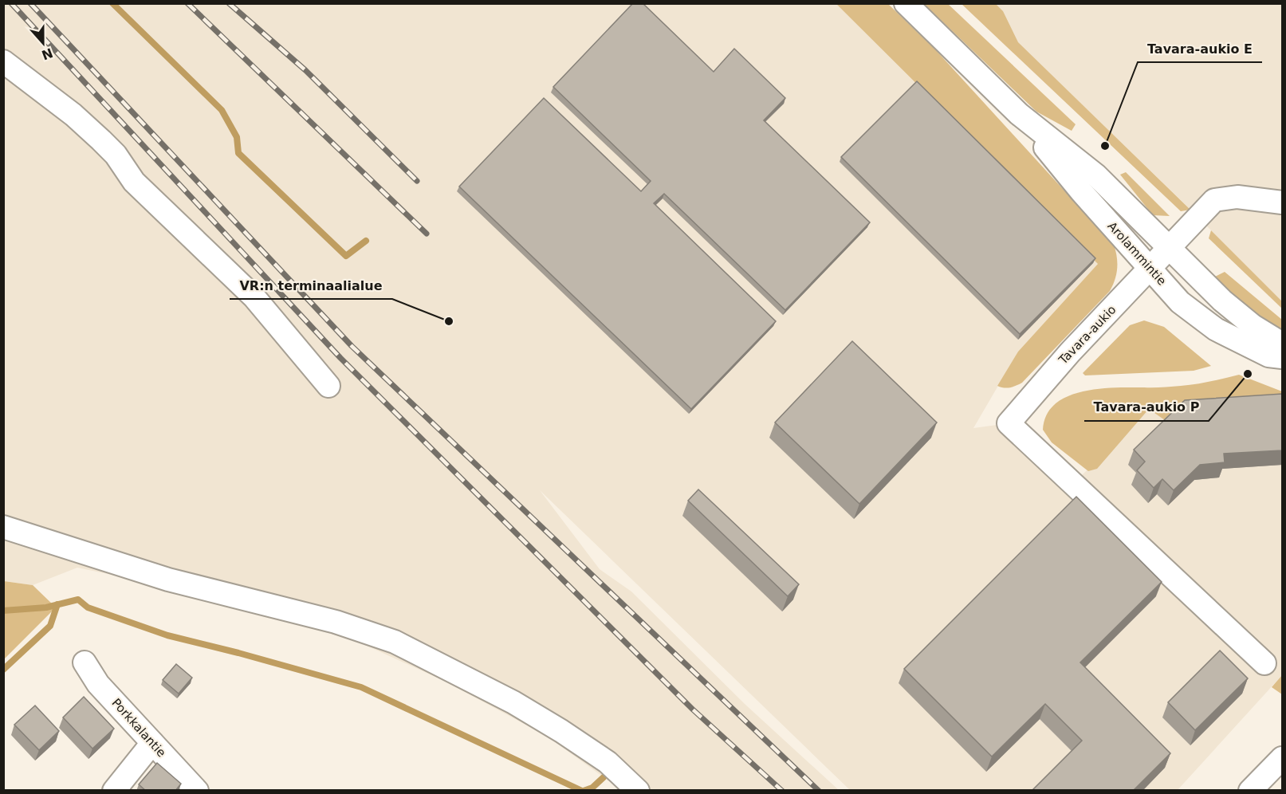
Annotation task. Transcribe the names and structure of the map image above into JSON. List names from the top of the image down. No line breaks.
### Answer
{"streets":{"street":["Arolammintie","Tavara-aukio","Porkkalantie"]},"crossings":[["Arolammintie","Tavara-aukio"]],"places":["Tavara-aukio E","VR:n terminaalialue","Tavara-aukio P"],"north":"bottom"}
